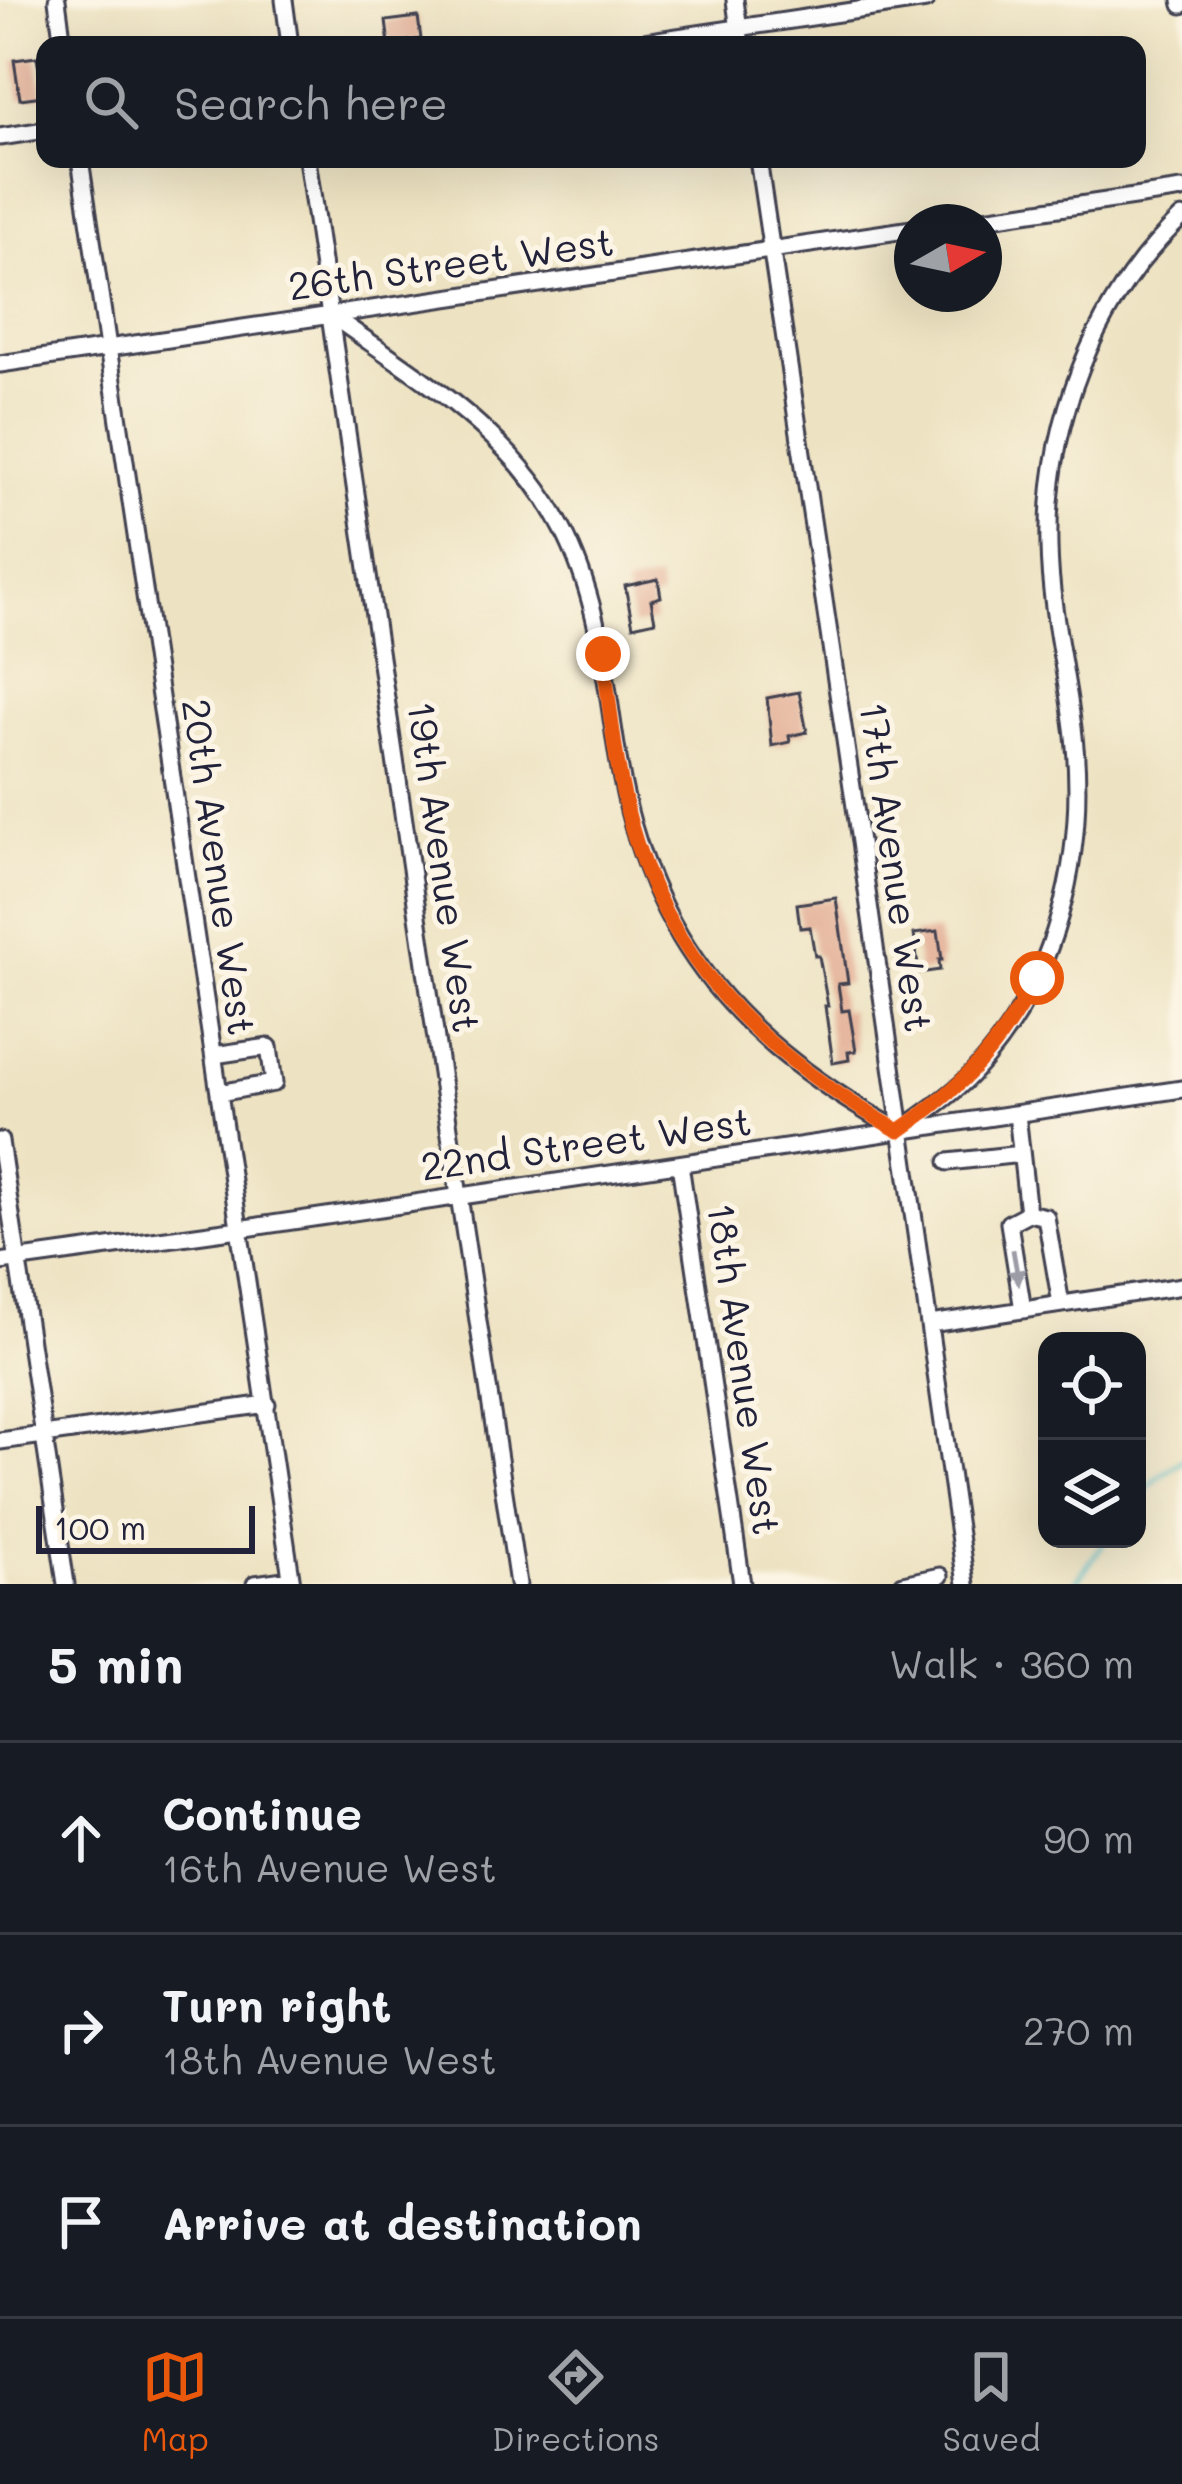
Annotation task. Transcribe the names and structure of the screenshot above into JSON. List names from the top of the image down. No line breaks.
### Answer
{"streets":{"street":["26th Street West","20th Avenue West","19th Avenue West","17th Avenue West","22nd Street West","18th Avenue West"]},"crossings":[["26th Street West","20th Avenue West"],["26th Street West","19th Avenue West"],["26th Street West","17th Avenue West"],["20th Avenue West","22nd Street West"],["19th Avenue West","22nd Street West"],["17th Avenue West","22nd Street West"],["22nd Street West","18th Avenue West"]],"scale_bar":"100 m","north":"right","page":{"search":"Search here","scale":"100 m","heading":["5 min","Walk · 360 m"],"list":[["Continue","16th Avenue West","90 m"],["Turn right","18th Avenue West","270 m"],"Arrive at destination"],"nav":["Map","Directions","Saved"]}}
